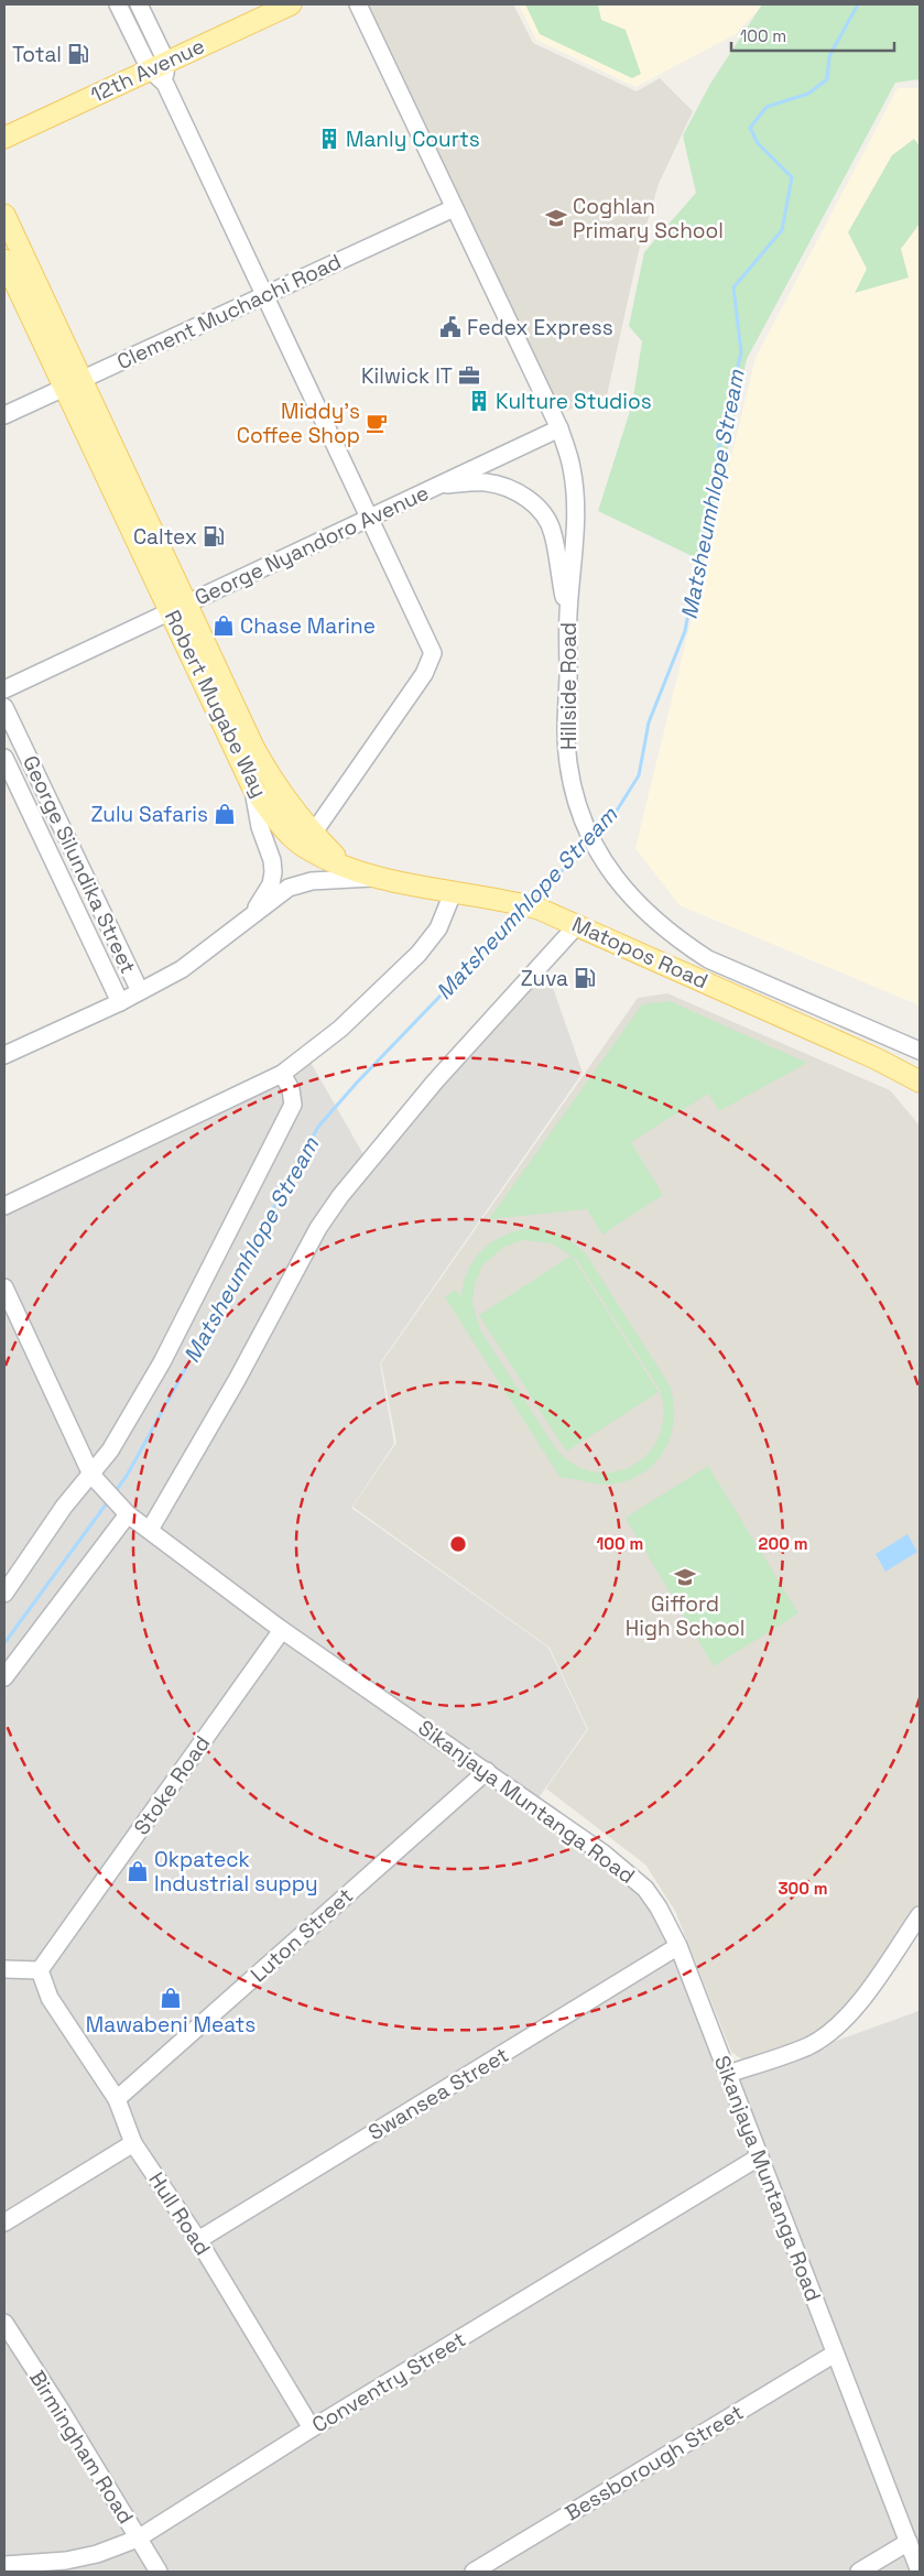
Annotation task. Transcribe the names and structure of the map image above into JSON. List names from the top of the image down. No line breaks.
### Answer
{"streets":{"main road":["12th Avenue","Robert Mugabe Way","Matopos Road"],"street":["Clement Muchachi Road","George Nyandoro Avenue","Hillside Road","George Silundika Street","Stoke Road","Sikanjaya Muntanga Road","Luton Street","Swansea Street","Hull Road","Conventry Street","Birmingham Road","Bessborough Street"]},"crossings":[["Clement Muchachi Road","Hillside Road"],["Clement Muchachi Road","Robert Mugabe Way"],["George Nyandoro Avenue","Hillside Road"],["George Nyandoro Avenue","Robert Mugabe Way"],["Robert Mugabe Way","Matopos Road"],["Stoke Road","Sikanjaya Muntanga Road"],["Stoke Road","Hull Road"],["Sikanjaya Muntanga Road","Luton Street"],["Sikanjaya Muntanga Road","Swansea Street"],["Sikanjaya Muntanga Road","Conventry Street"],["Sikanjaya Muntanga Road","Bessborough Street"],["Luton Street","Hull Road"],["Swansea Street","Hull Road"],["Hull Road","Conventry Street"],["Conventry Street","Birmingham Road"]],"water":["Matsheumhlope Stream"],"places":{"fuel station":["Total","Caltex","Zuva"],"building":["Manly Courts","Kulture Studios"],"school or university":["Coghlan Primary School","Gifford High School"],"public building":["Fedex Express"],"office":["Kilwick IT"],"cafe":["Middy's Coffee Shop"],"shop":["Chase Marine","Zulu Safaris","Okpateck Industrial suppy","Mawabeni Meats"]},"scale_bar":"100 m","rings":["100 m","200 m","300 m"]}
